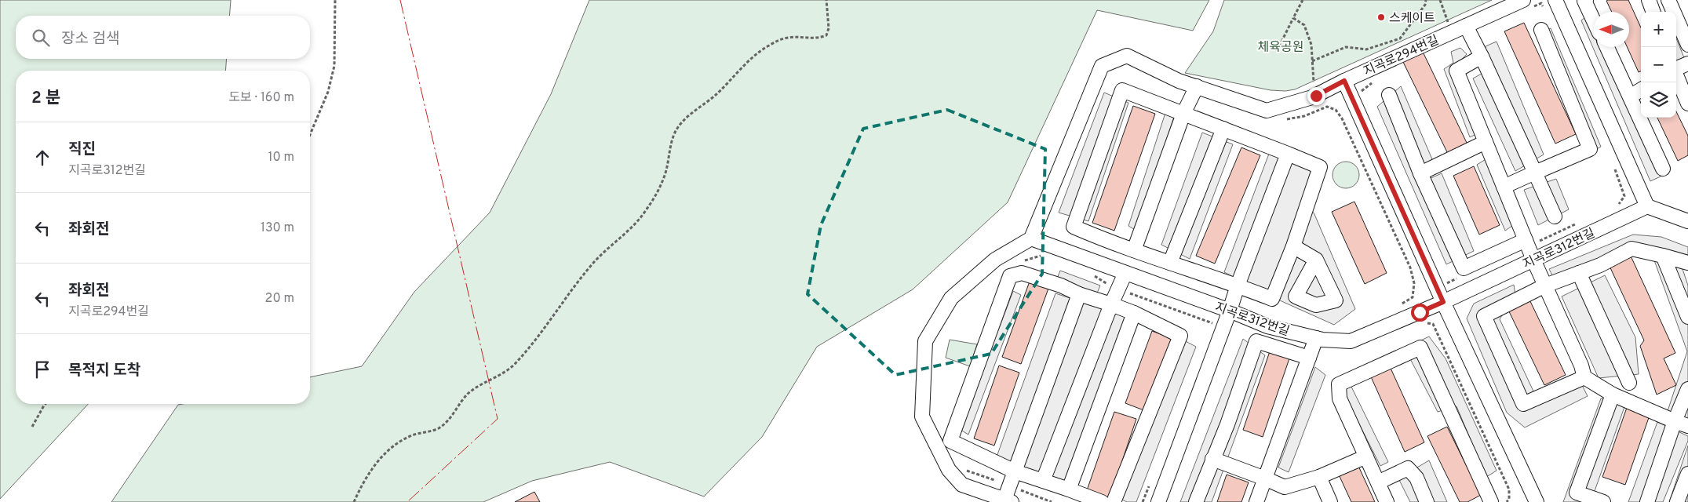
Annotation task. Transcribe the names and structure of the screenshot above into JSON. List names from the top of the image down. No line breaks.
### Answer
{"streets":{"street":["지곡로294번길","지곡로312번길"]},"crossings":[["지곡로294번길","지곡로312번길"]],"parks":["체육공원"],"places":["스케이트"],"north":"left","page":{"map_buttons":["+","−"],"search":"장소 검색","heading":["2 분","도보 · 160 m"],"list":[["직진","지곡로312번길","10 m"],["좌회전","130 m"],["좌회전","지곡로294번길","20 m"],"목적지 도착"]}}
